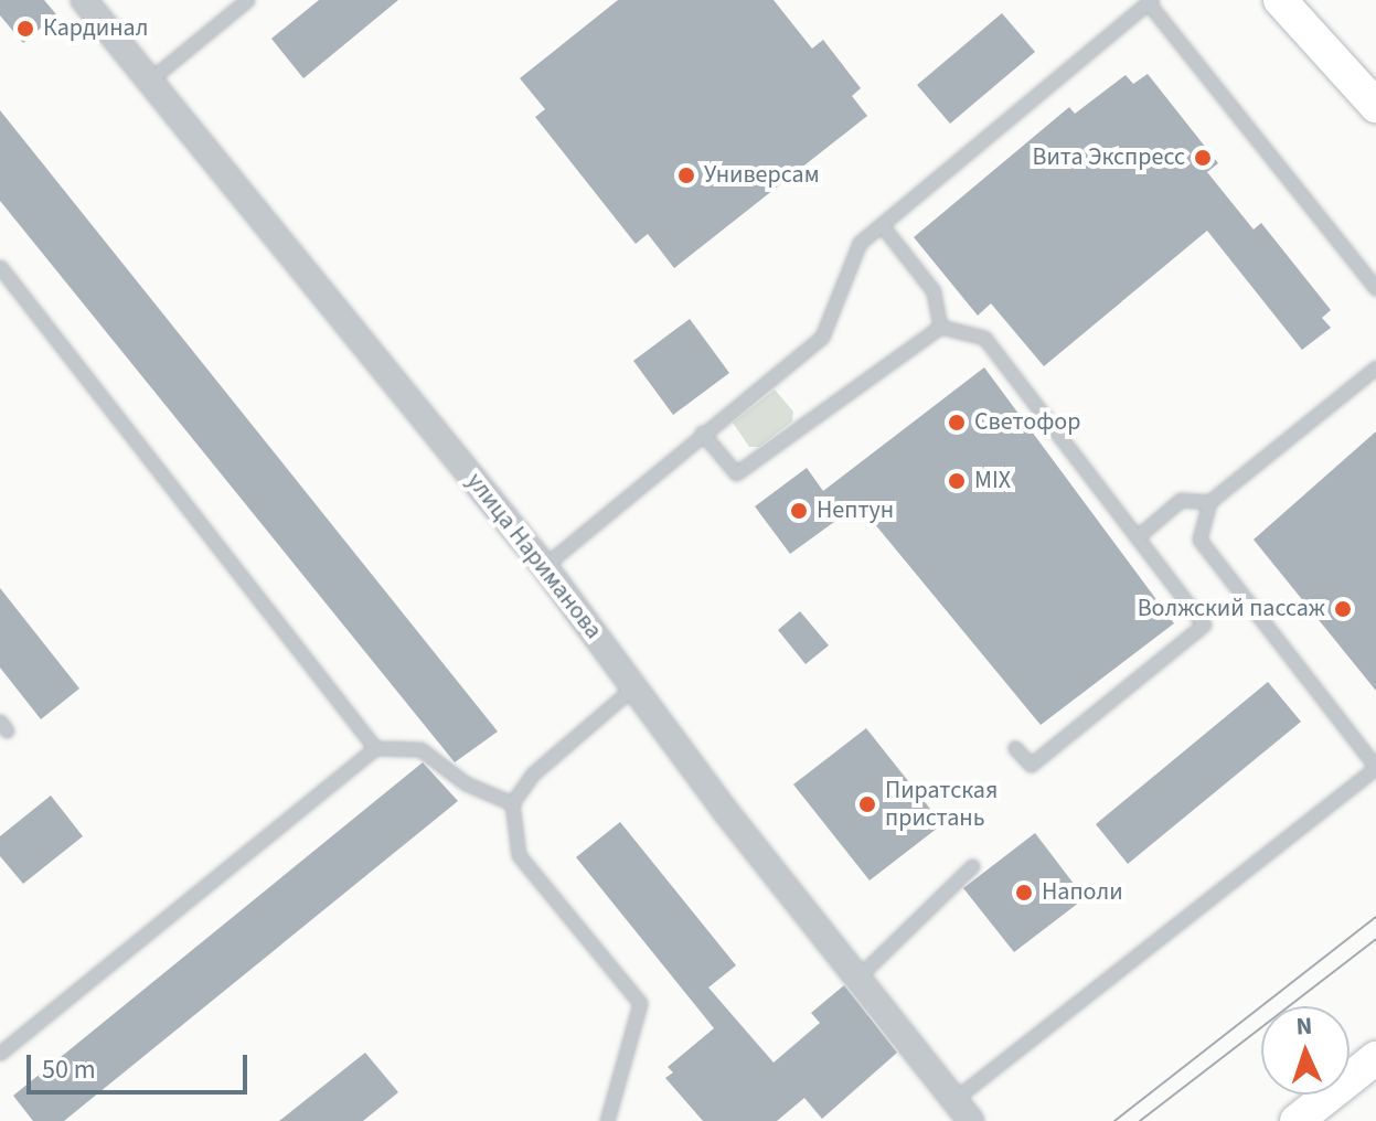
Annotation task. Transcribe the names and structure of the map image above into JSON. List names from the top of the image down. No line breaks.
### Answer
{"streets":{"street":["улица Нариманова"]},"places":["Кардинал","Вита Экспресс","Универсам","Светофор","MIX","Нептун","Волжский пассаж","Пиратская пристань","Наполи"],"scale_bar":"50 m","north":"top"}
